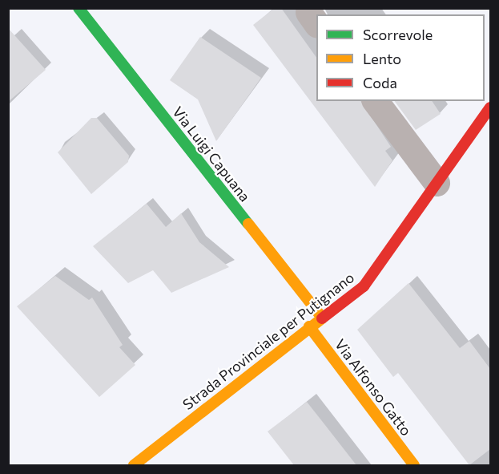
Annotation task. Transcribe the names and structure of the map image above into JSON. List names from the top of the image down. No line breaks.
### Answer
{"streets":{"street":["Via Luigi Capuana","Strada Provinciale per Putignano","Via Alfonso Gatto"]},"crossings":[["Via Luigi Capuana","Strada Provinciale per Putignano"],["Strada Provinciale per Putignano","Via Alfonso Gatto"]],"legend":["Scorrevole","Lento","Coda"]}
